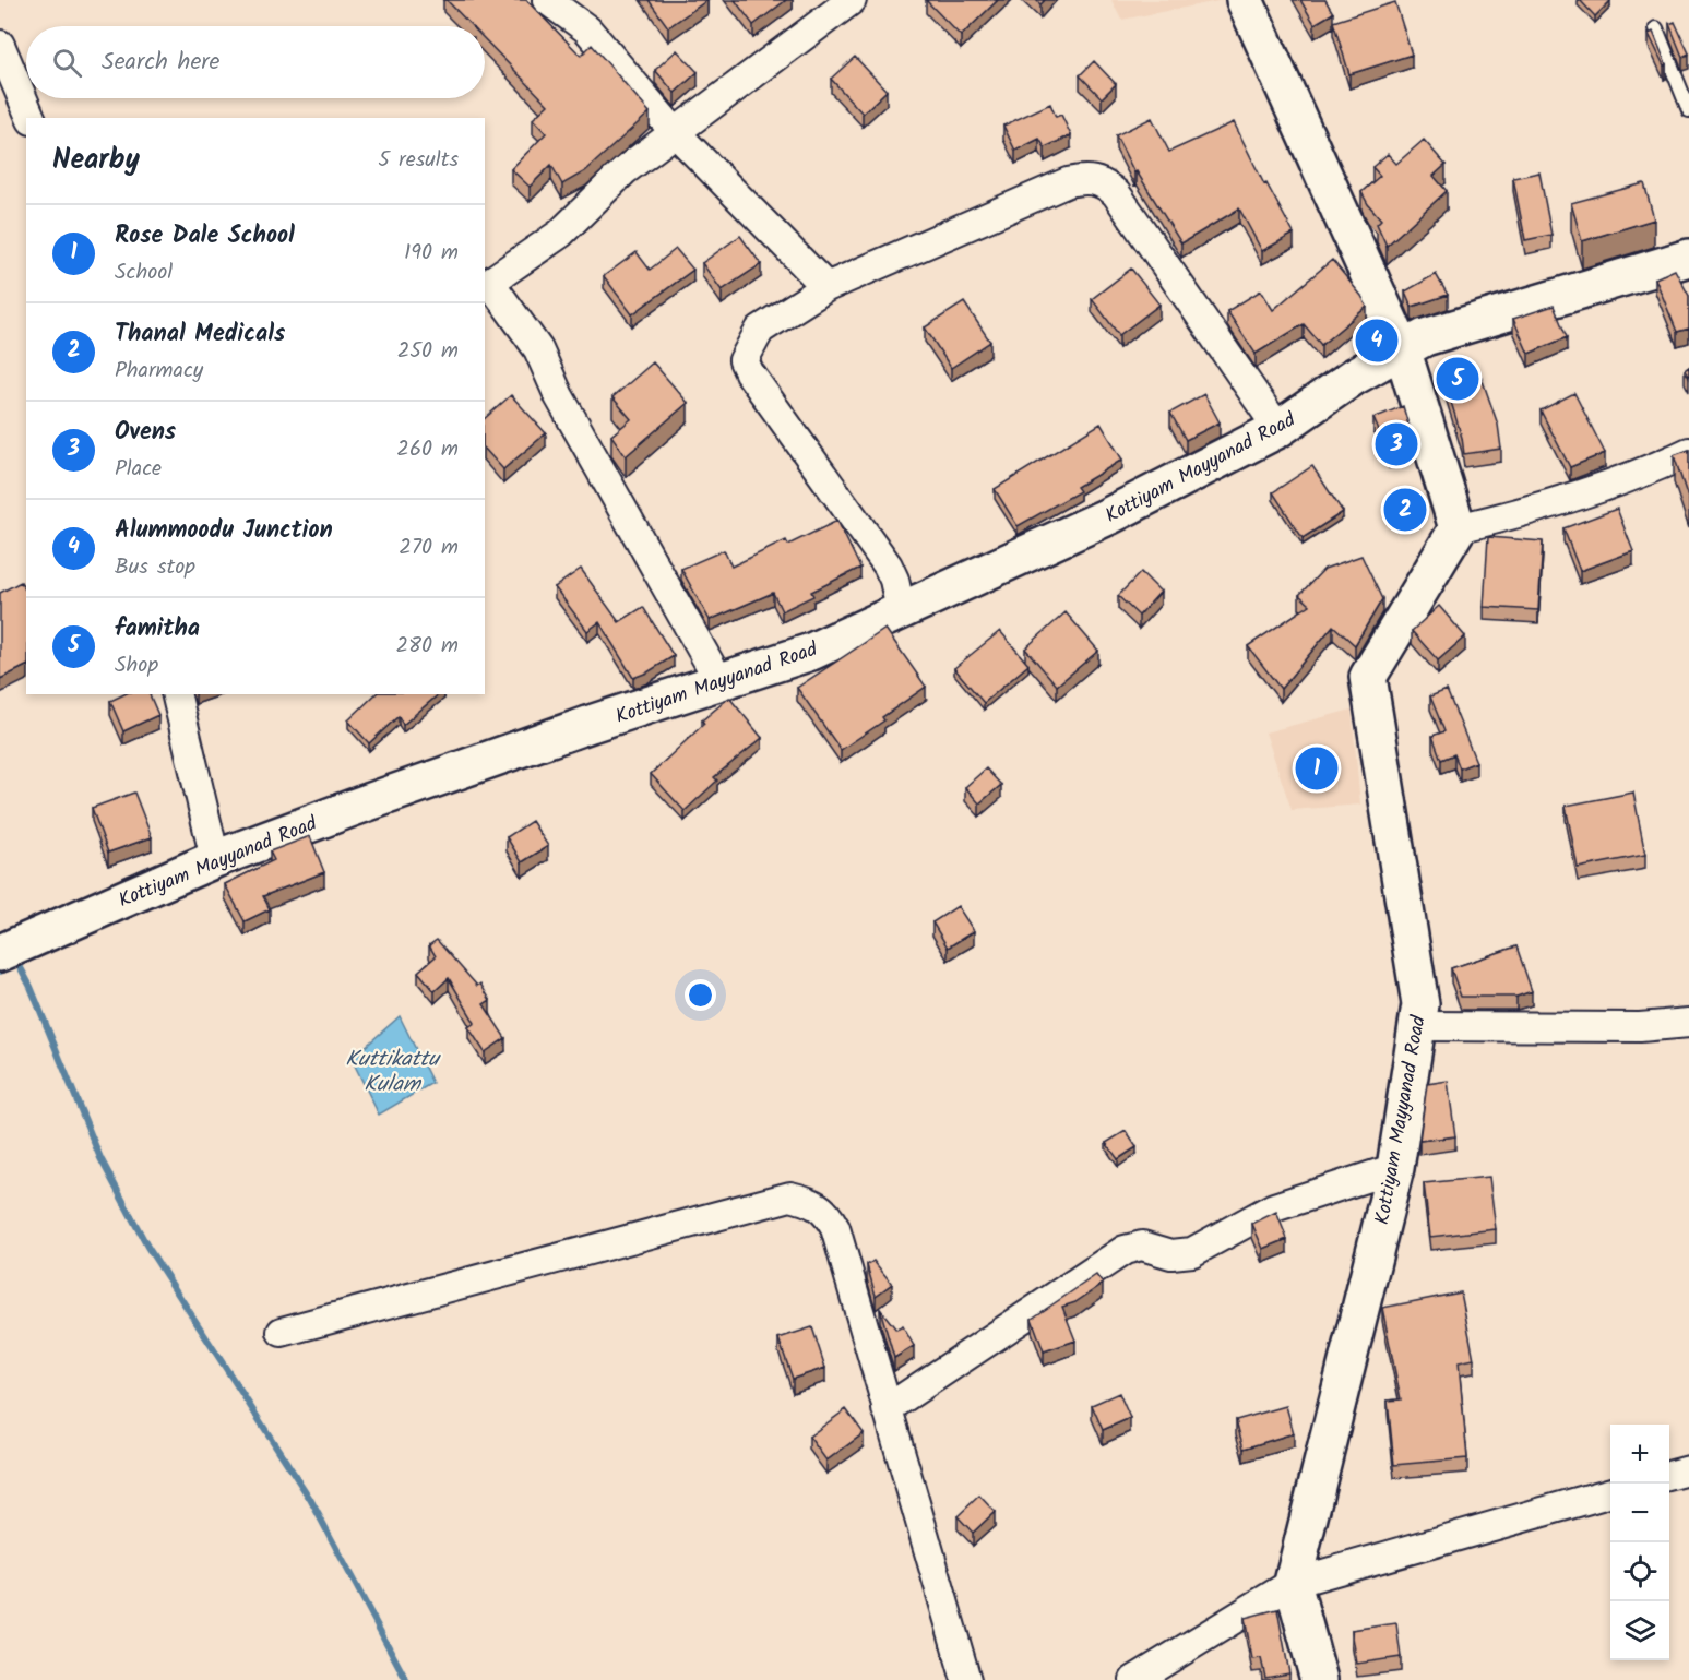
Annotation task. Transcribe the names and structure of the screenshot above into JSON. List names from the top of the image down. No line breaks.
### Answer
{"streets":{"street":["Kottiyam Mayyanad Road"]},"water":["Kuttikattu Kulam"],"page":{"search":"Search here","heading":["Nearby","5 results"],"list":[{"mark":"1","name":"Rose Dale School","note":"School","value":"190 m"},{"mark":"2","name":"Thanal Medicals","note":"Pharmacy","value":"250 m"},{"mark":"3","name":"Ovens","note":"Place","value":"260 m"},{"mark":"4","name":"Alummoodu Junction","note":"Bus stop","value":"270 m"},{"mark":"5","name":"famitha","note":"Shop","value":"280 m"}],"pins":["4","5","3","2","1"],"map_buttons":["+","−"]}}
